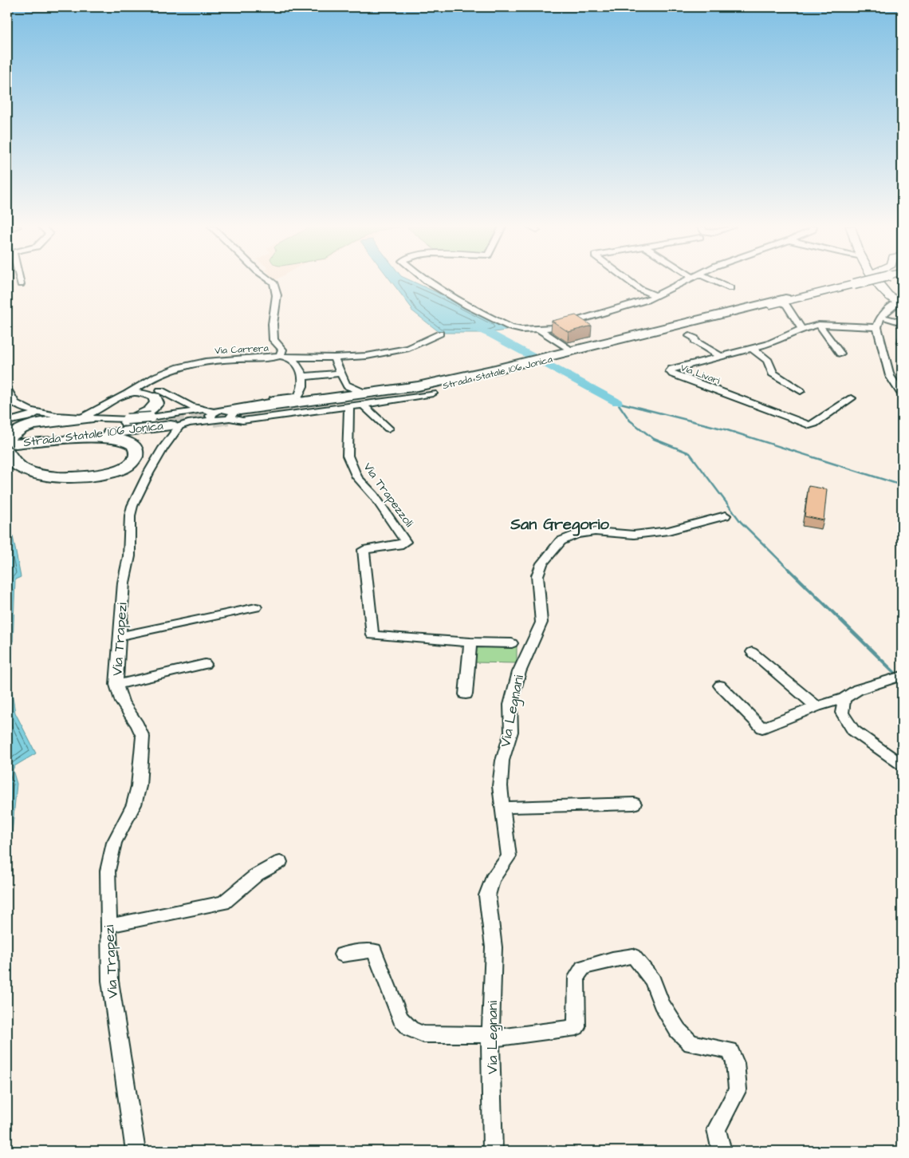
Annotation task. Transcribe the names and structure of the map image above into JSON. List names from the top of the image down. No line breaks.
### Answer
{"streets":{"highway":["Strada Statale 106 Jonica"],"street":["Via Carrera","Via Livari","Via Trapezzoli","Via Trapezi","Via Legnani"]},"districts":["San Gregorio"]}
